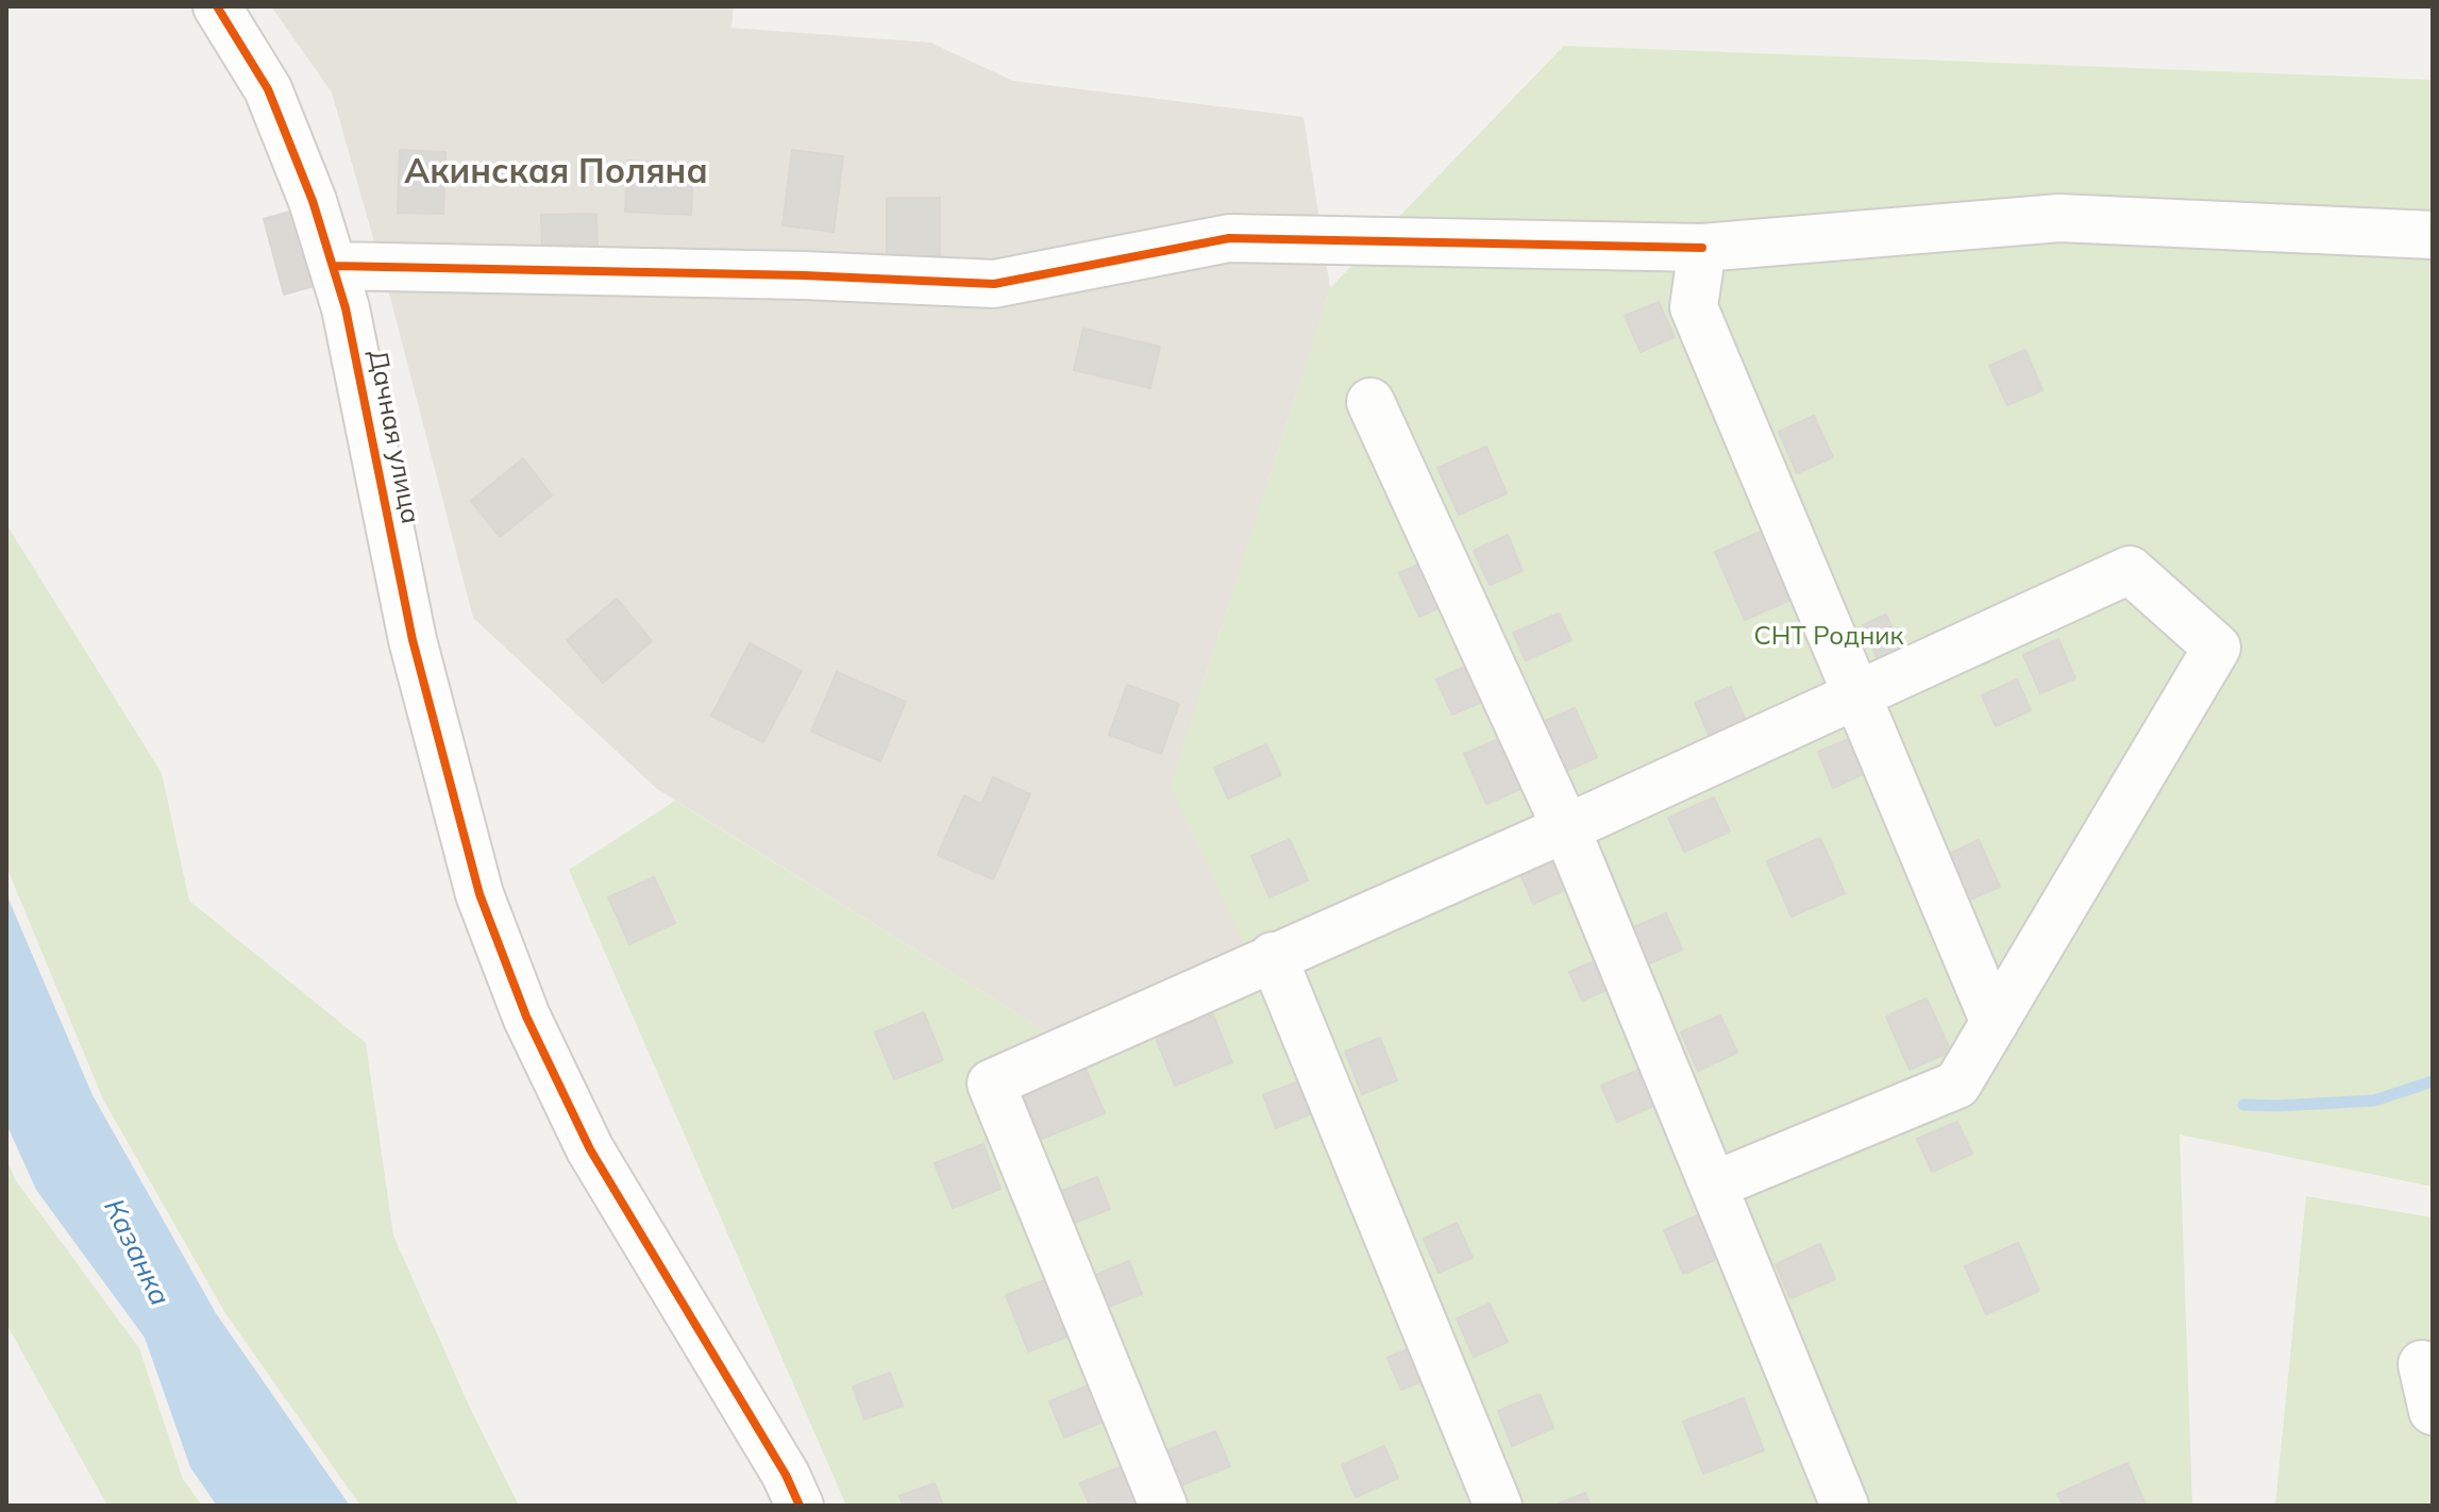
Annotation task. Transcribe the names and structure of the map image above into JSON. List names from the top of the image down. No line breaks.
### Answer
{"streets":{"street":["Дачная улица"]},"districts":["Акинская Поляна"],"water":["Казанка"],"parks":["СНТ Родник"]}
